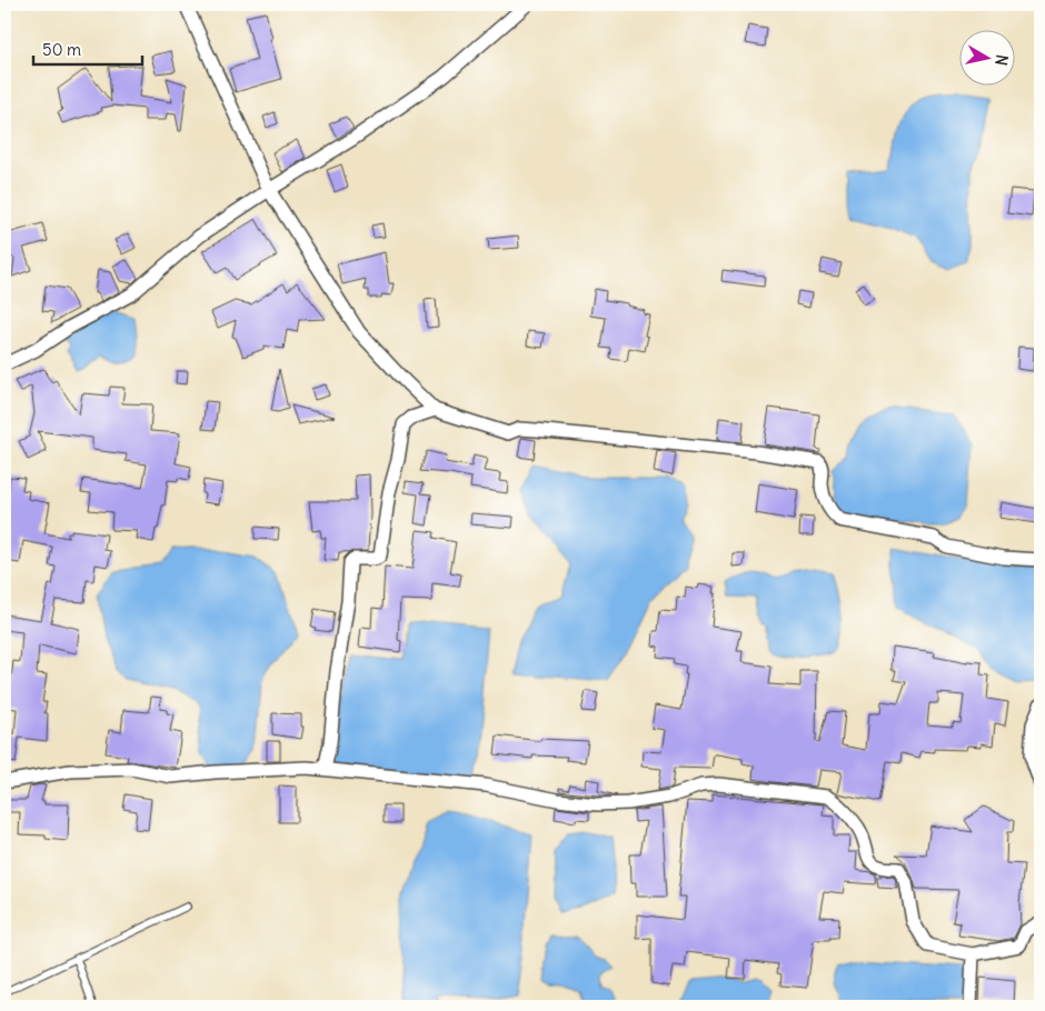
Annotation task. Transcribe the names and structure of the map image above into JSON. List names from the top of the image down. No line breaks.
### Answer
{"scale_bar":"50 m","north":"right"}
